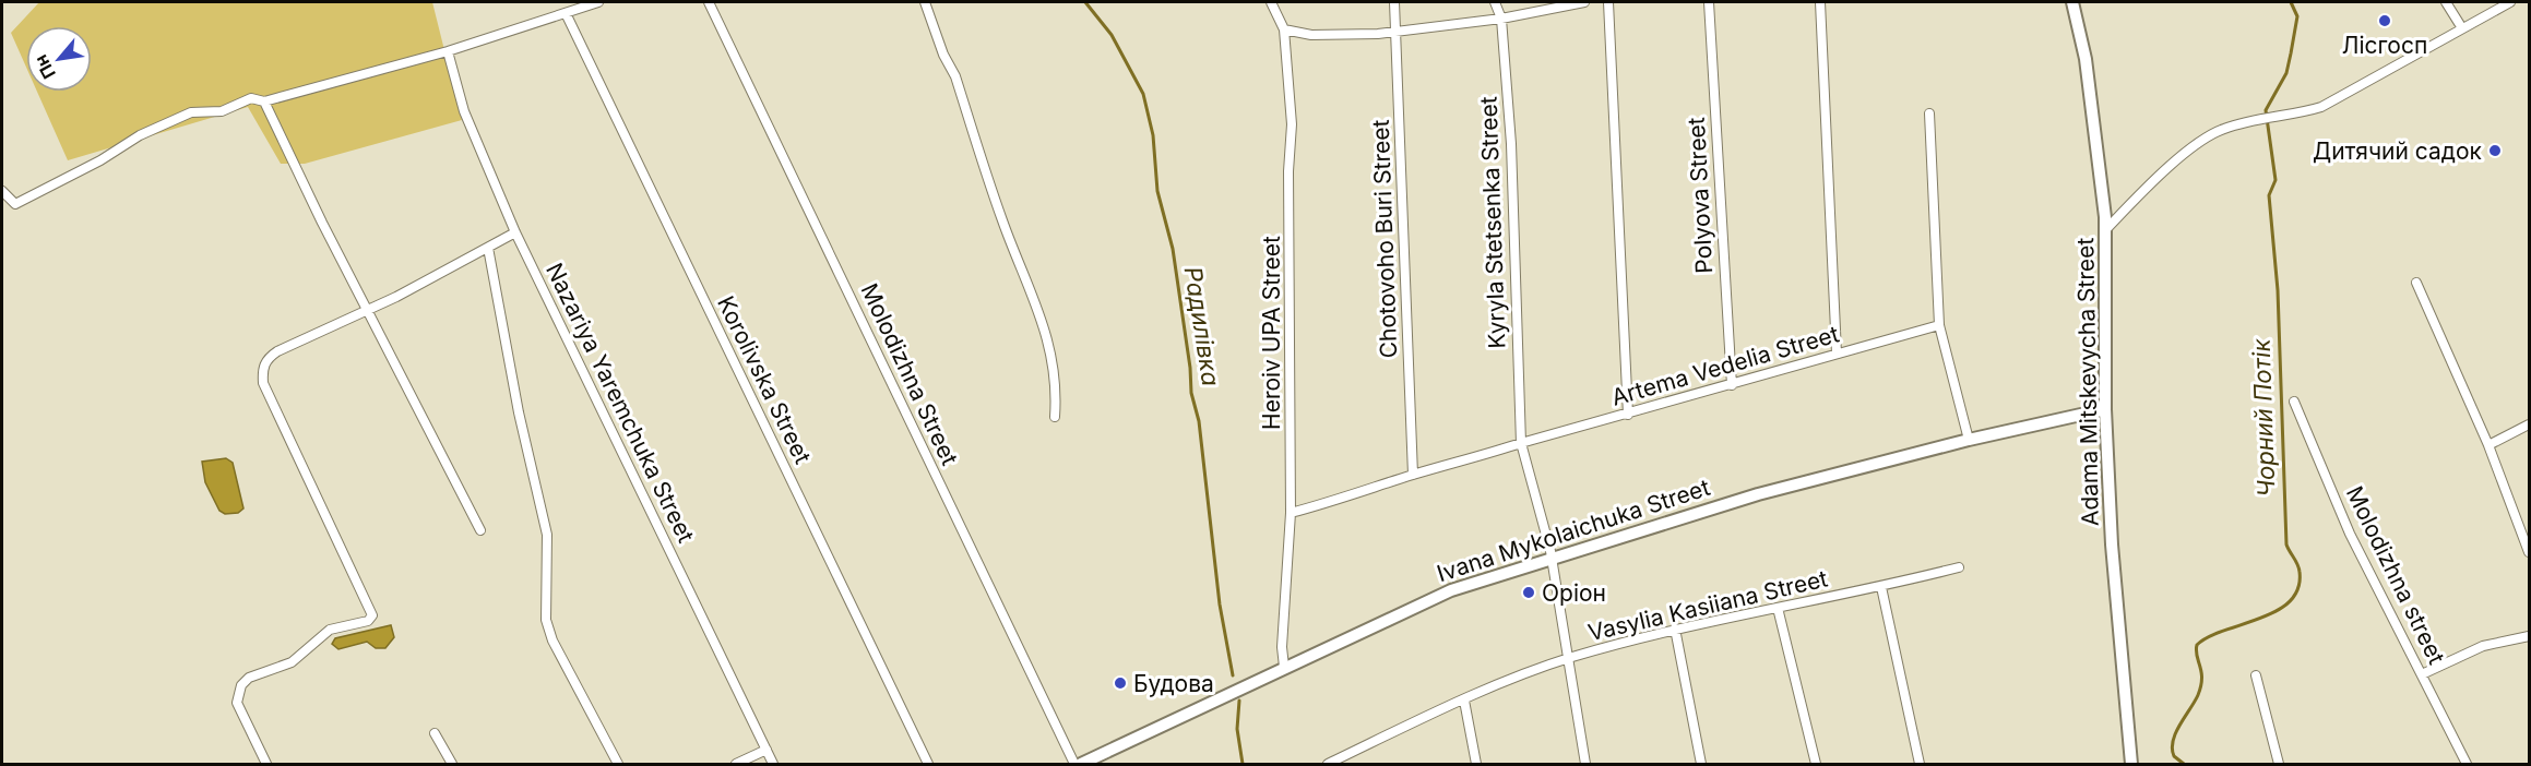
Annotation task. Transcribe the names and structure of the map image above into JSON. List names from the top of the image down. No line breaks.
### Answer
{"streets":{"street":["Polyova Street","Kyryla Stetsenka Street","Chotovoho Buri Street","Heroiv UPA Street","Artema Vedelia Street","Molodizhna Street","Korolivska Street","Adama Mitskevycha Street","Nazariya Yaremchuka Street","Ivana Mykolaichuka Street","Molodizhna street","Vasylia Kasiiana Street"]},"crossings":[["Polyova Street","Artema Vedelia Street"],["Kyryla Stetsenka Street","Artema Vedelia Street"],["Kyryla Stetsenka Street","Ivana Mykolaichuka Street"],["Kyryla Stetsenka Street","Vasylia Kasiiana Street"],["Chotovoho Buri Street","Artema Vedelia Street"],["Heroiv UPA Street","Artema Vedelia Street"],["Heroiv UPA Street","Ivana Mykolaichuka Street"],["Adama Mitskevycha Street","Ivana Mykolaichuka Street"]],"water":["Радилівка","Чорний Потік"],"places":["Лісгосп","Дитячий садок","Оріон","Будова"],"north":"bottom left"}
